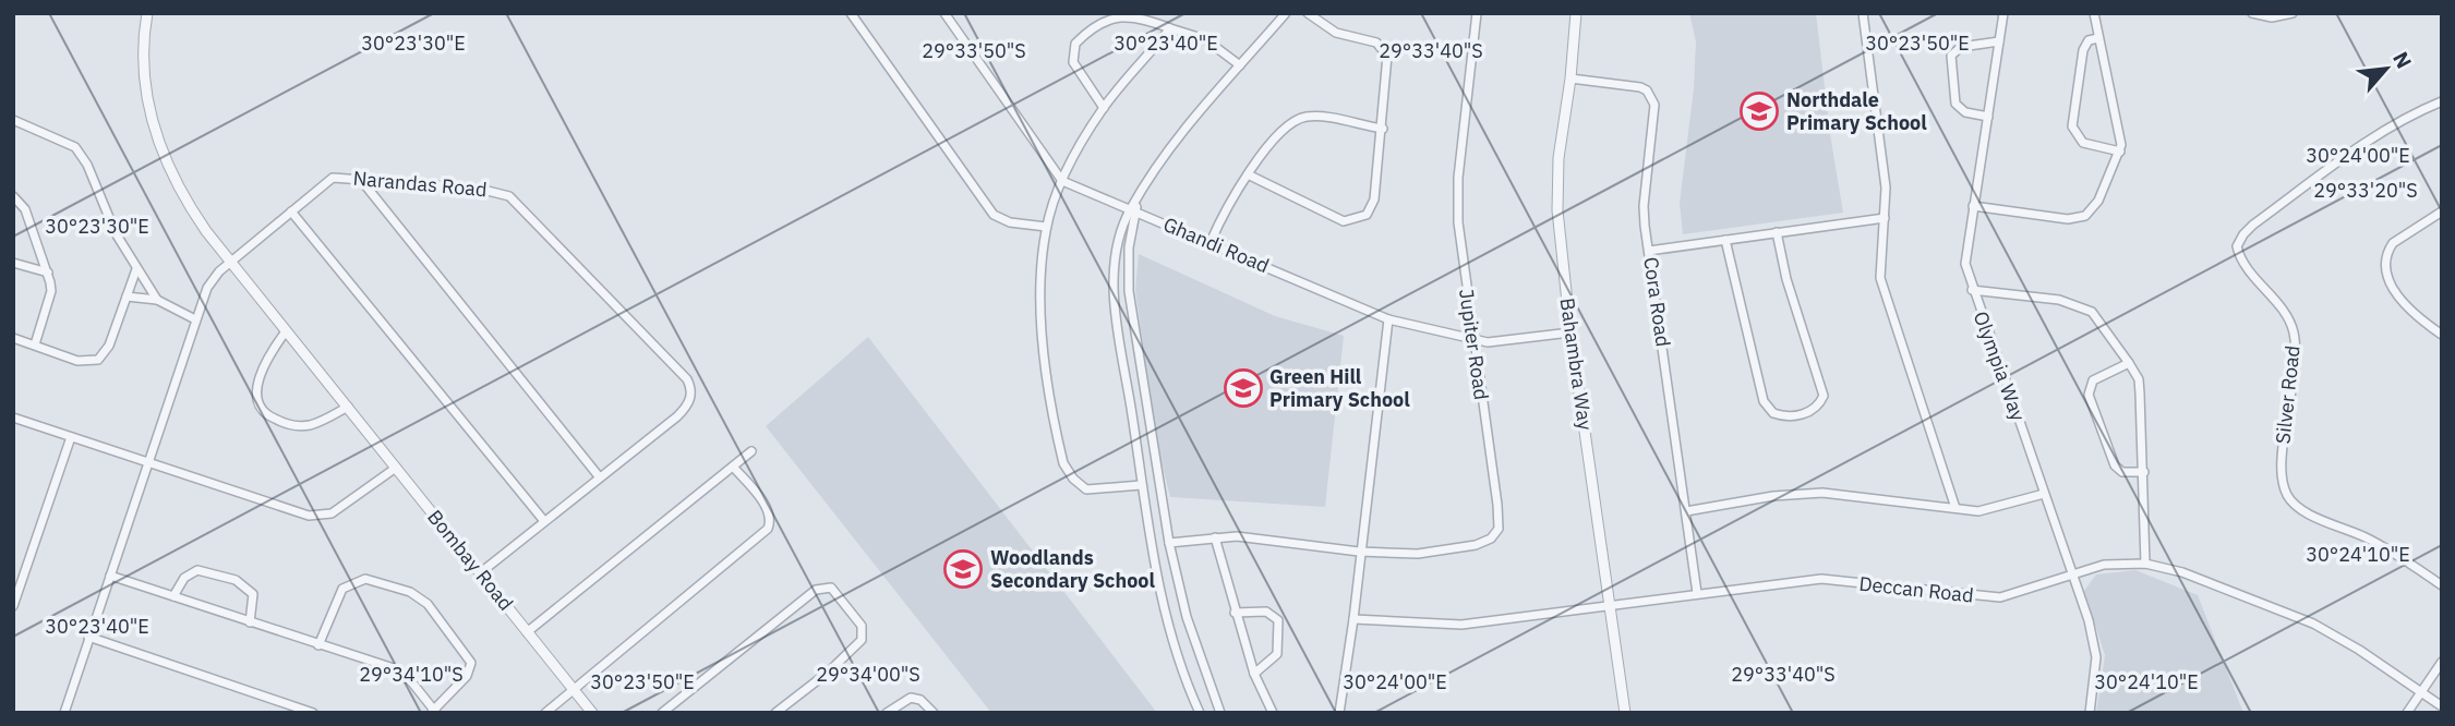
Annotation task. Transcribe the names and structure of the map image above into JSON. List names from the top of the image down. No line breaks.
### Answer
{"streets":{"street":["Narandas Road","Ghandi Road","Cora Road","Jupiter Road","Bahambra Way","Olympia Way","Silver Road","Bombay Road","Deccan Road"]},"crossings":[["Narandas Road","Bombay Road"],["Ghandi Road","Jupiter Road"],["Ghandi Road","Bahambra Way"],["Cora Road","Bahambra Way"],["Cora Road","Deccan Road"],["Bahambra Way","Deccan Road"],["Olympia Way","Deccan Road"]],"places":{"school or university":["Northdale Primary School","Green Hill Primary School","Woodlands Secondary School"]},"north":"top right","coordinates":["30°23'30\"E","30°23'40\"E","30°23'50\"E","29°33'50\"S","29°33'40\"S","30°24'00\"E","29°33'20\"S","30°24'10\"E","29°34'10\"S","29°34'00\"S"]}
